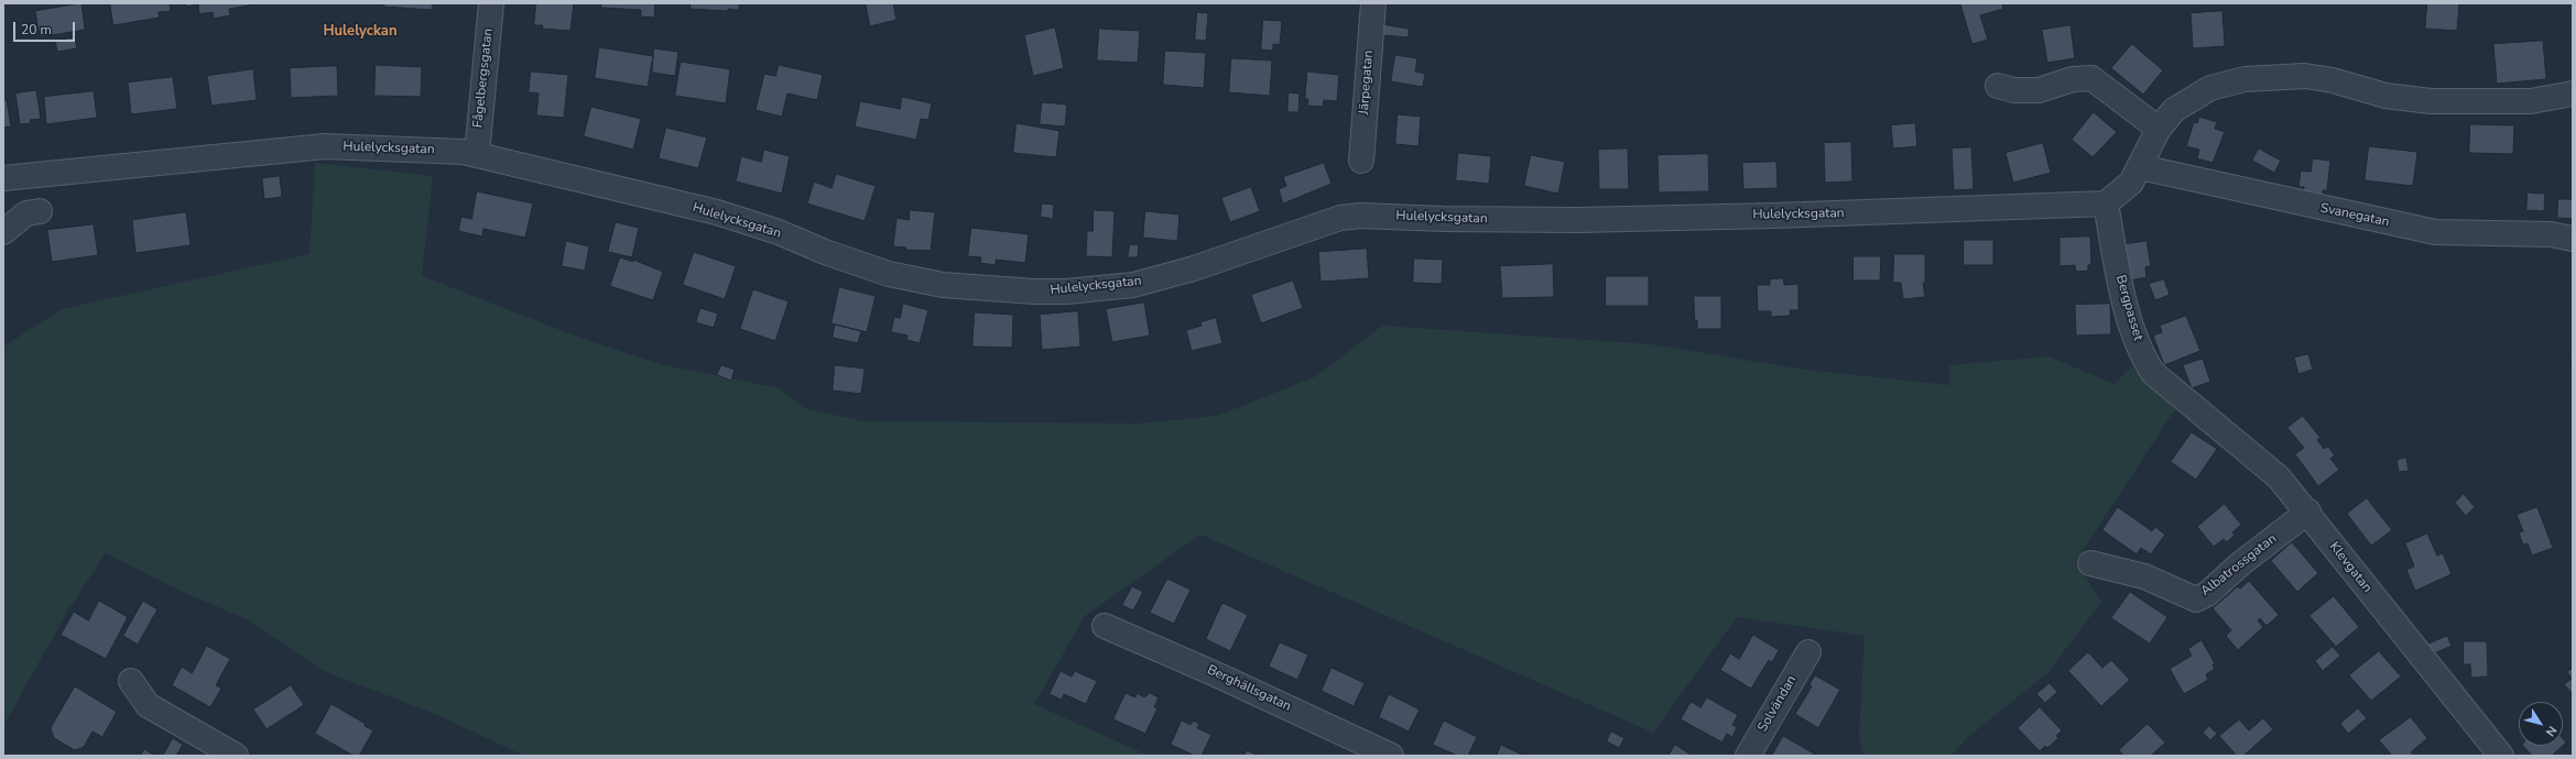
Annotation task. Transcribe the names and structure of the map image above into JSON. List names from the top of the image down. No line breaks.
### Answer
{"streets":{"street":["Fågelbergsgatan","Järpegatan","Hulelycksgatan","Svanegatan","Bergpasset","Albatrossgatan","Klevgatan","Berghällsgatan","Solvändan"]},"crossings":[["Fågelbergsgatan","Hulelycksgatan"],["Hulelycksgatan","Bergpasset"],["Bergpasset","Klevgatan"],["Albatrossgatan","Klevgatan"]],"districts":["Hulelyckan"],"scale_bar":"20 m","north":"bottom right"}
